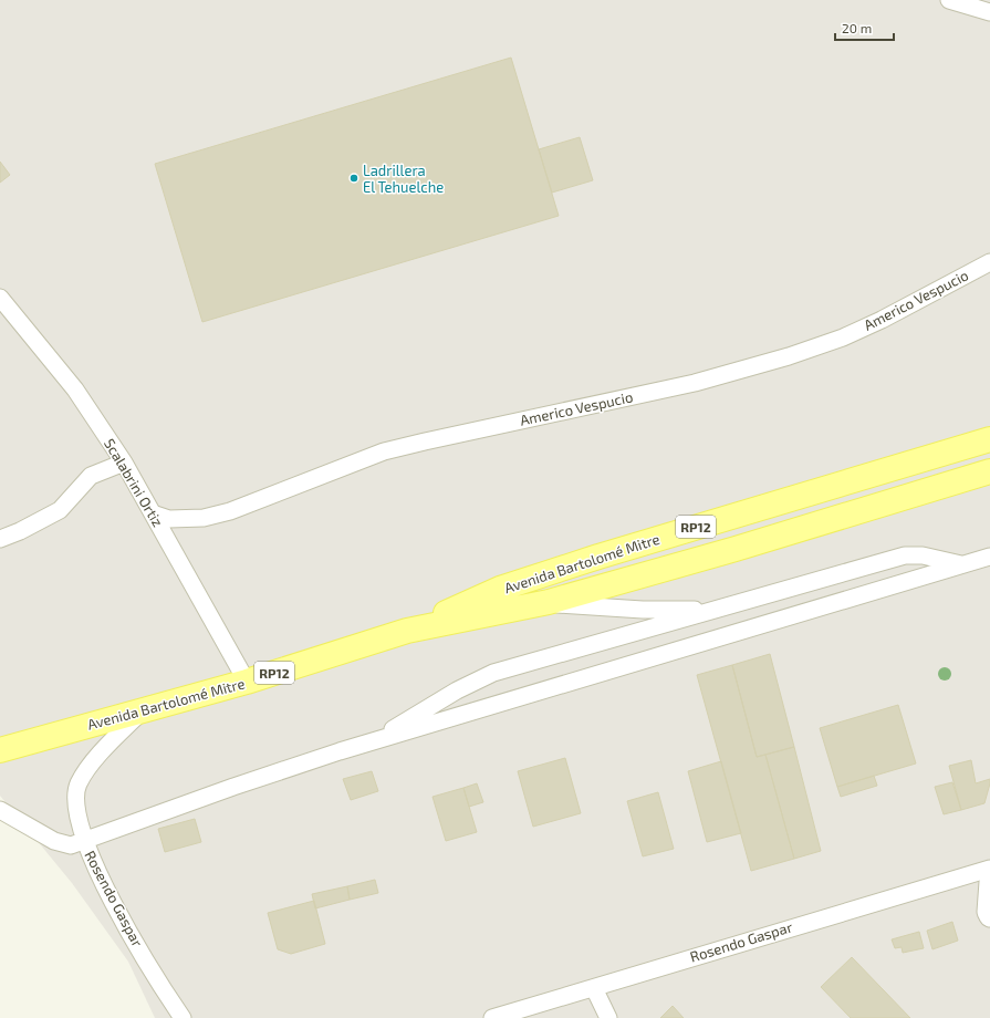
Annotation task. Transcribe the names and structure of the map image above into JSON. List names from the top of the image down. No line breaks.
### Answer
{"streets":{"main road":["RP12","Avenida Bartolomé Mitre"],"street":["Americo Vespucio","Scalabrini Ortiz","Rosendo Gaspar"]},"crossings":[["Americo Vespucio","Scalabrini Ortiz"],["Scalabrini Ortiz","Avenida Bartolomé Mitre"],["Avenida Bartolomé Mitre","Rosendo Gaspar"]],"places":["Ladrillera El Tehuelche"],"scale_bar":"20 m"}
